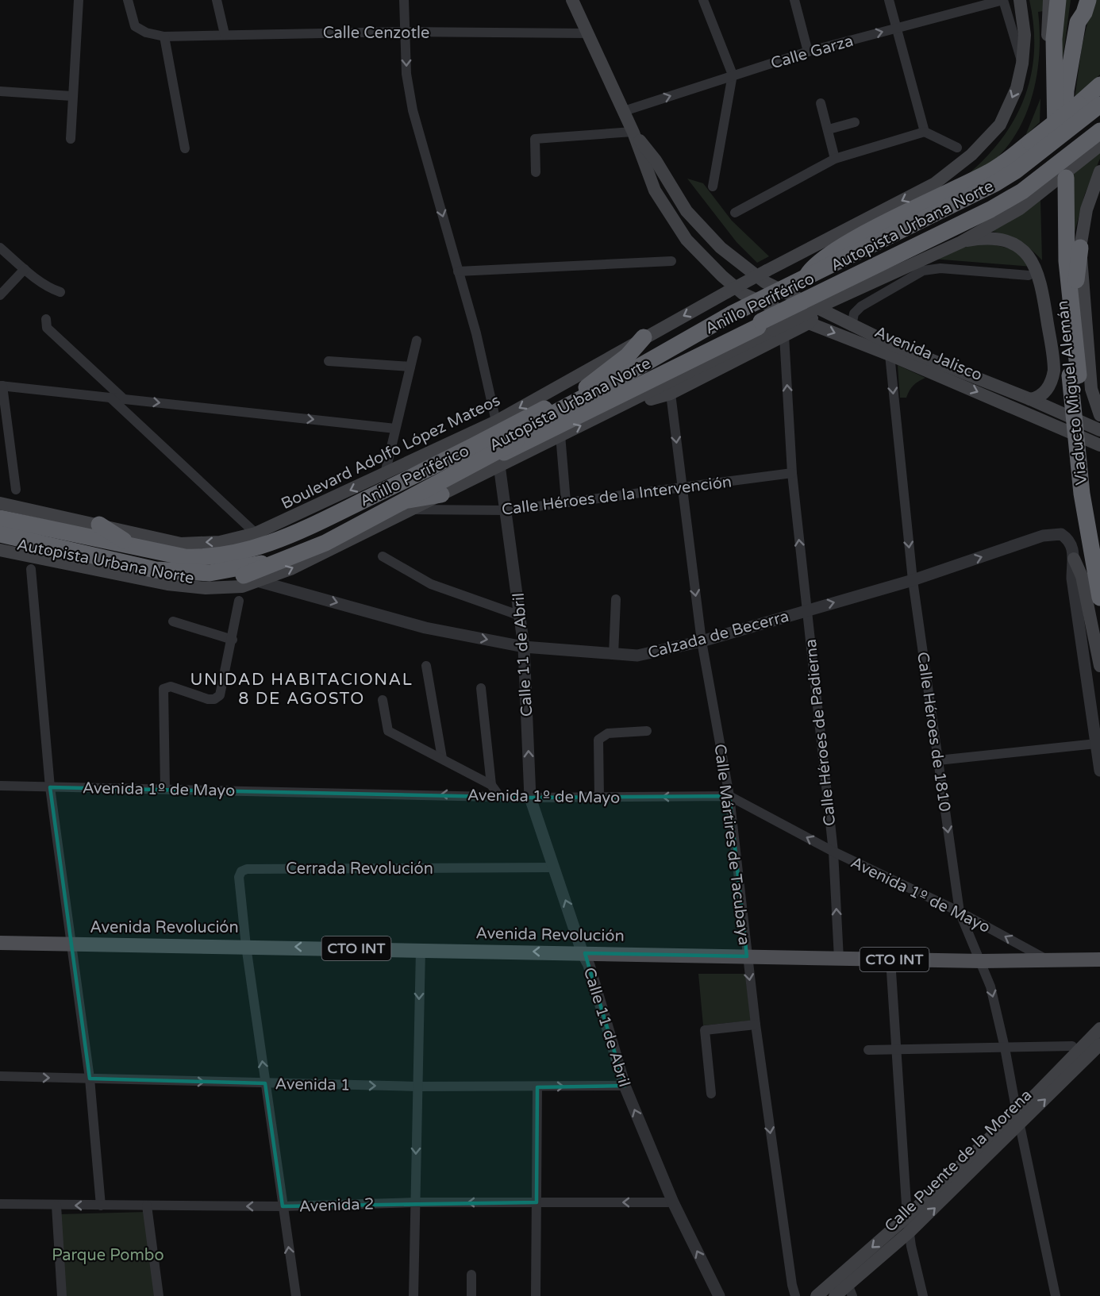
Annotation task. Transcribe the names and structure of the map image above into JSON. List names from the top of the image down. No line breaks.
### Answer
{"streets":{"highway":["Autopista Urbana Norte","Anillo Periférico","Viaducto Miguel Alemán"],"main road":["Avenida Jalisco","Boulevard Adolfo López Mateos","Avenida Revolución","CTO INT","Calle Puente de la Morena"],"street":["Calle Cenzotle","Calle Garza","Calle Héroes de la Intervención","Calzada de Becerra","Calle 11 de Abril","Calle Héroes de 1810","Calle Héroes de Padierna","Avenida 1º de Mayo","Calle Mártires de Tacubaya","Cerrada Revolución","Avenida 1","Avenida 2"]},"crossings":[["Anillo Periférico","Avenida Jalisco"],["Anillo Periférico","Calle Héroes de la Intervención"],["Anillo Periférico","Calle Héroes de Padierna"],["Avenida Jalisco","Boulevard Adolfo López Mateos"],["Avenida Jalisco","Calle Héroes de 1810"],["Calle Héroes de la Intervención","Calle 11 de Abril"],["Calle Héroes de la Intervención","Calle Héroes de Padierna"],["Calle Héroes de la Intervención","Calle Mártires de Tacubaya"],["Calzada de Becerra","Calle 11 de Abril"],["Calzada de Becerra","Calle Héroes de 1810"],["Calzada de Becerra","Calle Héroes de Padierna"],["Calzada de Becerra","Calle Mártires de Tacubaya"],["Calle 11 de Abril","Avenida 1º de Mayo"],["Calle 11 de Abril","Cerrada Revolución"],["Calle 11 de Abril","Avenida Revolución"],["Calle 11 de Abril","Avenida 1"],["Calle 11 de Abril","Avenida 2"],["Calle Héroes de 1810","Avenida 1º de Mayo"],["Calle Héroes de 1810","Avenida Revolución"],["Calle Héroes de 1810","Calle Puente de la Morena"],["Calle Héroes de Padierna","Avenida 1º de Mayo"],["Calle Héroes de Padierna","Avenida Revolución"],["Avenida 1º de Mayo","Calle Mártires de Tacubaya"],["Avenida 1º de Mayo","Avenida Revolución"],["Calle Mártires de Tacubaya","Avenida Revolución"],["Cerrada Revolución","Avenida Revolución"]],"one_way":["Calle Garza","Calzada de Becerra","Calle Héroes de 1810","Calle Héroes de Padierna","Avenida 1º de Mayo","Calle Mártires de Tacubaya","Avenida 1","Avenida 2"],"districts":["UNIDAD HABITACIONAL 8 DE AGOSTO"],"parks":["Parque Pombo"]}
